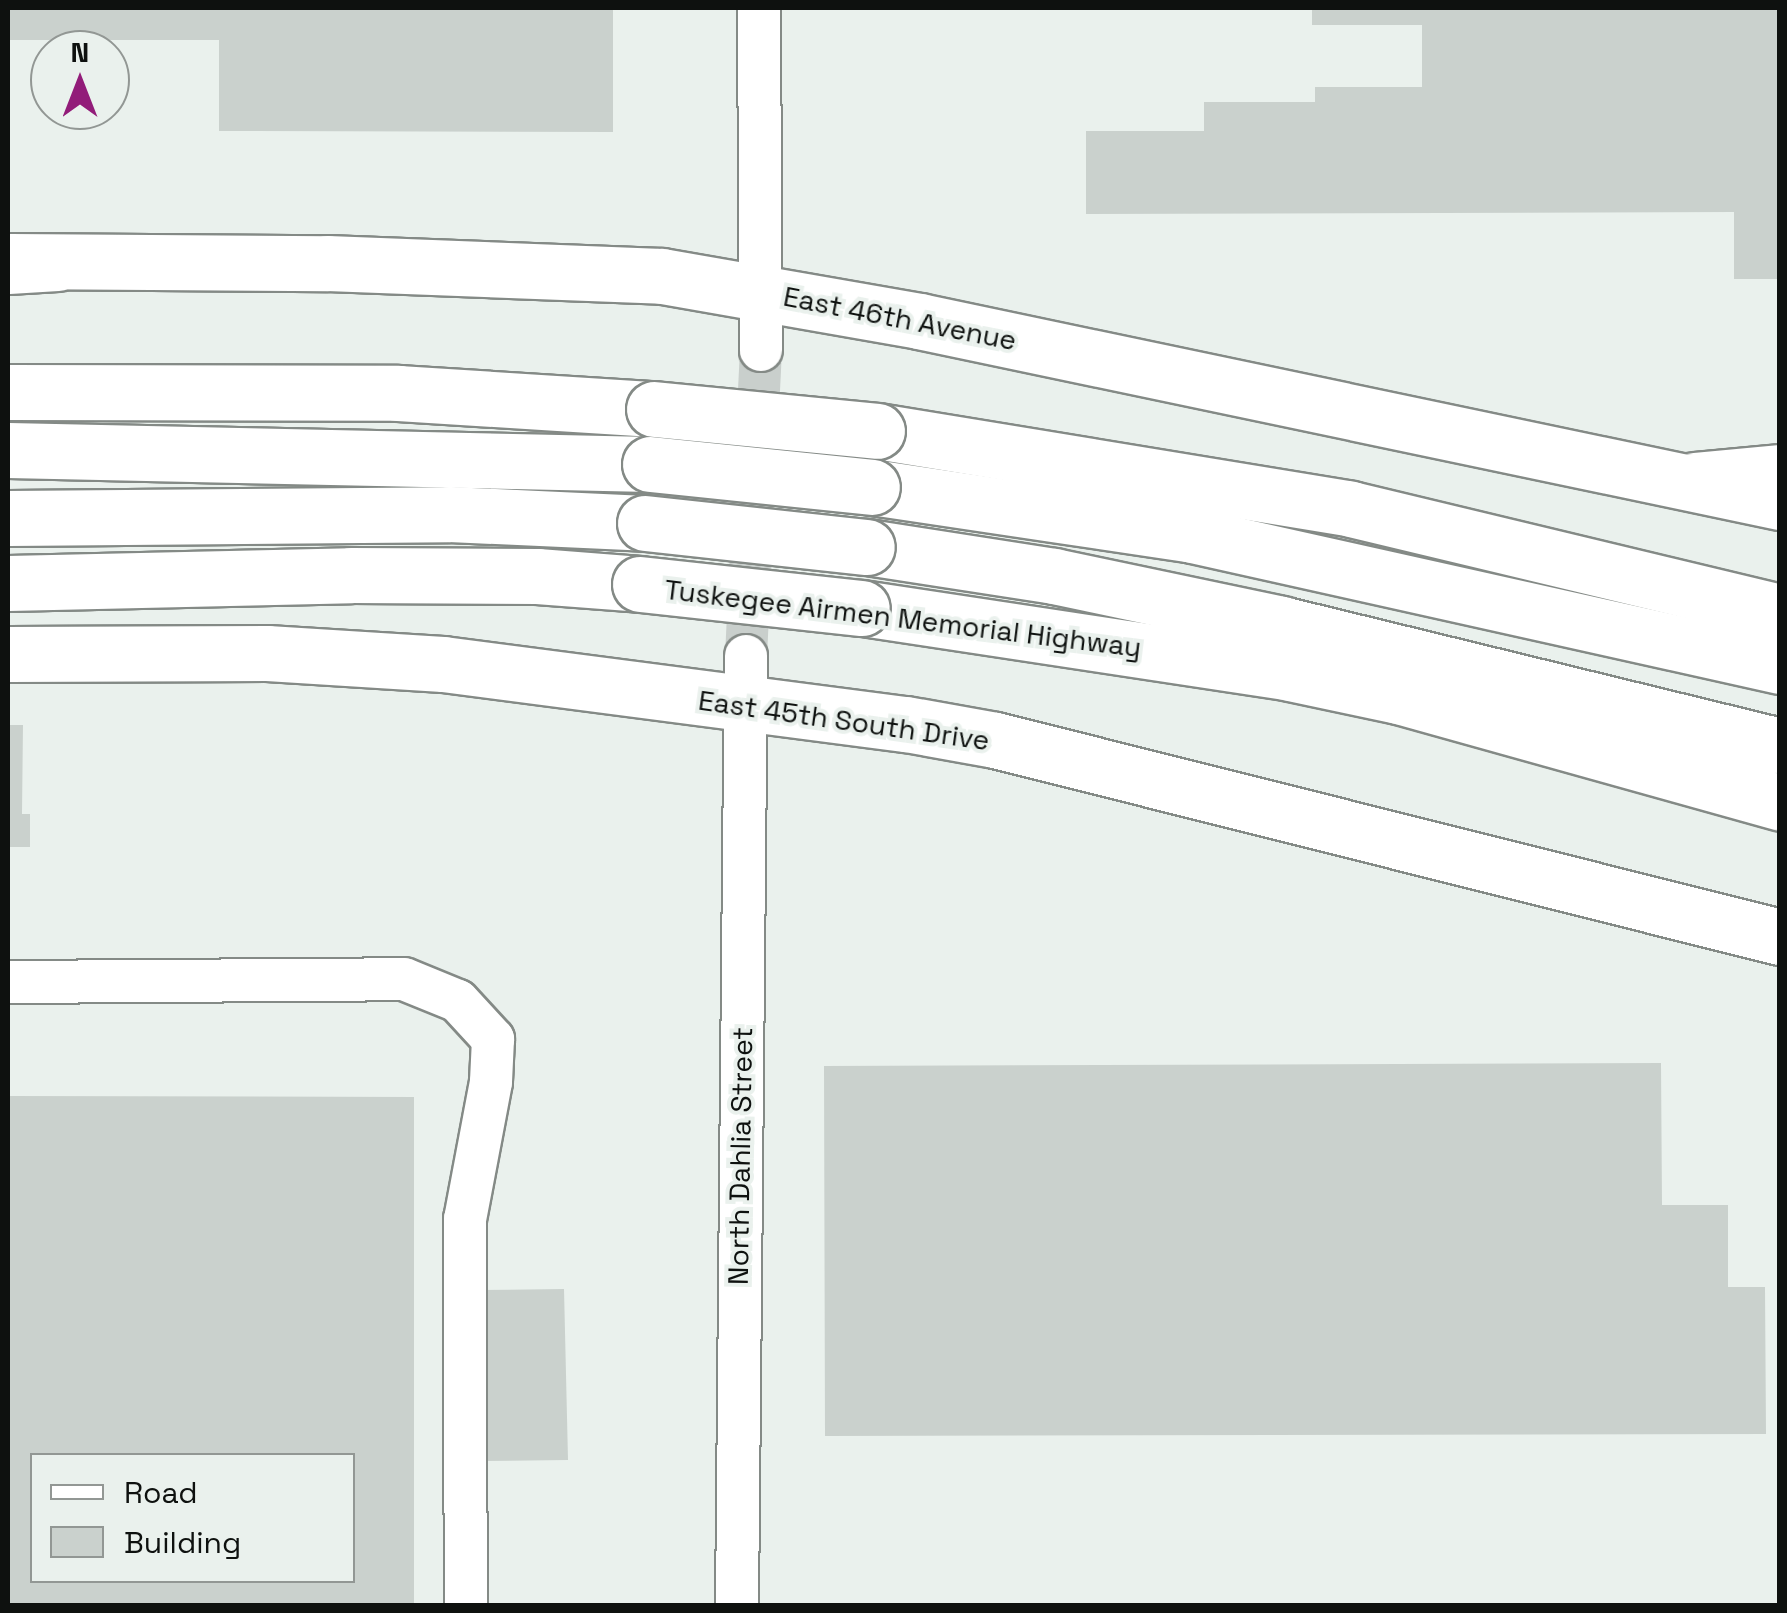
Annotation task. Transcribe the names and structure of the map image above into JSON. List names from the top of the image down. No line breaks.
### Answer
{"streets":{"main road":["East 46th Avenue","Tuskegee Airmen Memorial Highway","East 45th South Drive"],"street":["North Dahlia Street"]},"crossings":[["East 45th South Drive","North Dahlia Street"]],"legend":["Road","Building"],"north":"top"}
